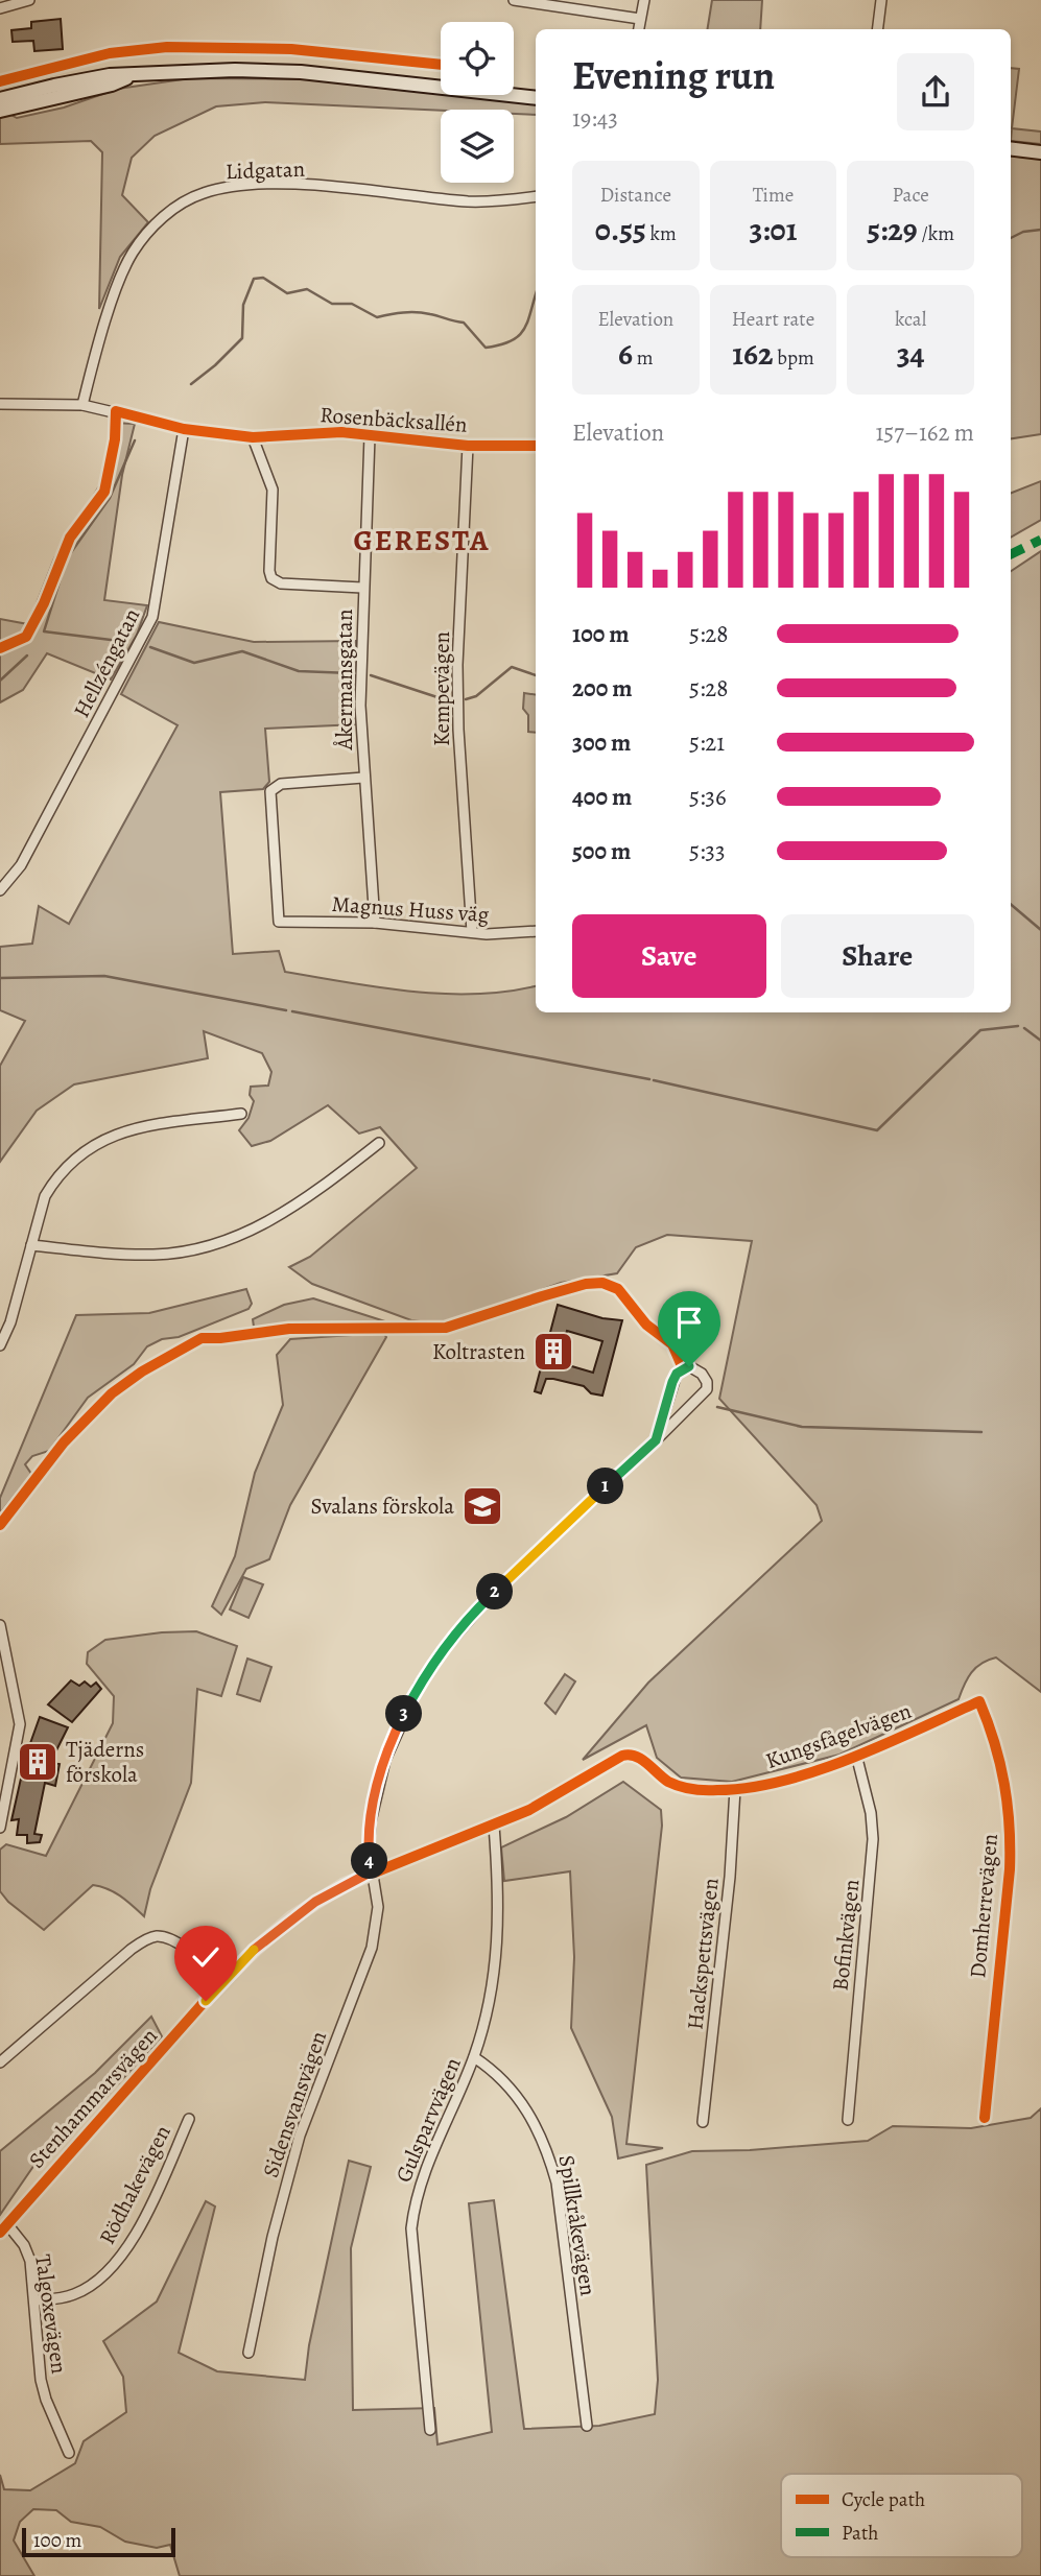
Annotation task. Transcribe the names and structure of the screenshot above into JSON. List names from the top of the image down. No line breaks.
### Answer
{"streets":{"street":["Lidgatan","Rosenbäcksallén","Hellzéngatan","Åkermansgatan","Kempevägen","Magnus Huss väg","Kungsfågelvägen","Domherrevägen","Bofinkvägen","Hackspettsvägen","Stenhammarsvägen","Sidensvansvägen","Gulsparvvägen","Rödhakevägen","Spillkråkevägen","Talgoxevägen"]},"crossings":[["Lidgatan","Rosenbäcksallén"],["Rosenbäcksallén","Hellzéngatan"],["Rosenbäcksallén","Åkermansgatan"],["Rosenbäcksallén","Kempevägen"],["Åkermansgatan","Magnus Huss väg"],["Kempevägen","Magnus Huss väg"],["Kungsfågelvägen","Domherrevägen"],["Kungsfågelvägen","Bofinkvägen"],["Kungsfågelvägen","Hackspettsvägen"],["Kungsfågelvägen","Stenhammarsvägen"],["Stenhammarsvägen","Sidensvansvägen"],["Stenhammarsvägen","Gulsparvvägen"],["Stenhammarsvägen","Talgoxevägen"],["Gulsparvvägen","Spillkråkevägen"],["Rödhakevägen","Talgoxevägen"]],"districts":["GERESTA"],"places":{"building":["Koltrasten","Tjäderns förskola"],"school or university":["Svalans förskola"]},"legend":["Cycle path","Path"],"scale_bar":"100 m","page":{"heading":["Evening run","19:43"],"stats":[["Distance","0.55 km"],["Time","3:01"],["Pace","5:29 /km"],["Elevation","6 m"],["Heart rate","162 bpm"],["kcal","34"]],"chart":["Elevation","157–162 m"],"list":[{"name":"100 m","note":"5:28"},{"name":"200 m","note":"5:28"},{"name":"300 m","note":"5:21"},{"name":"400 m","note":"5:36"},{"name":"500 m","note":"5:33"}],"buttons":["Save","Share"],"pins":["1","2","3","4"],"scale":"100 m"}}
